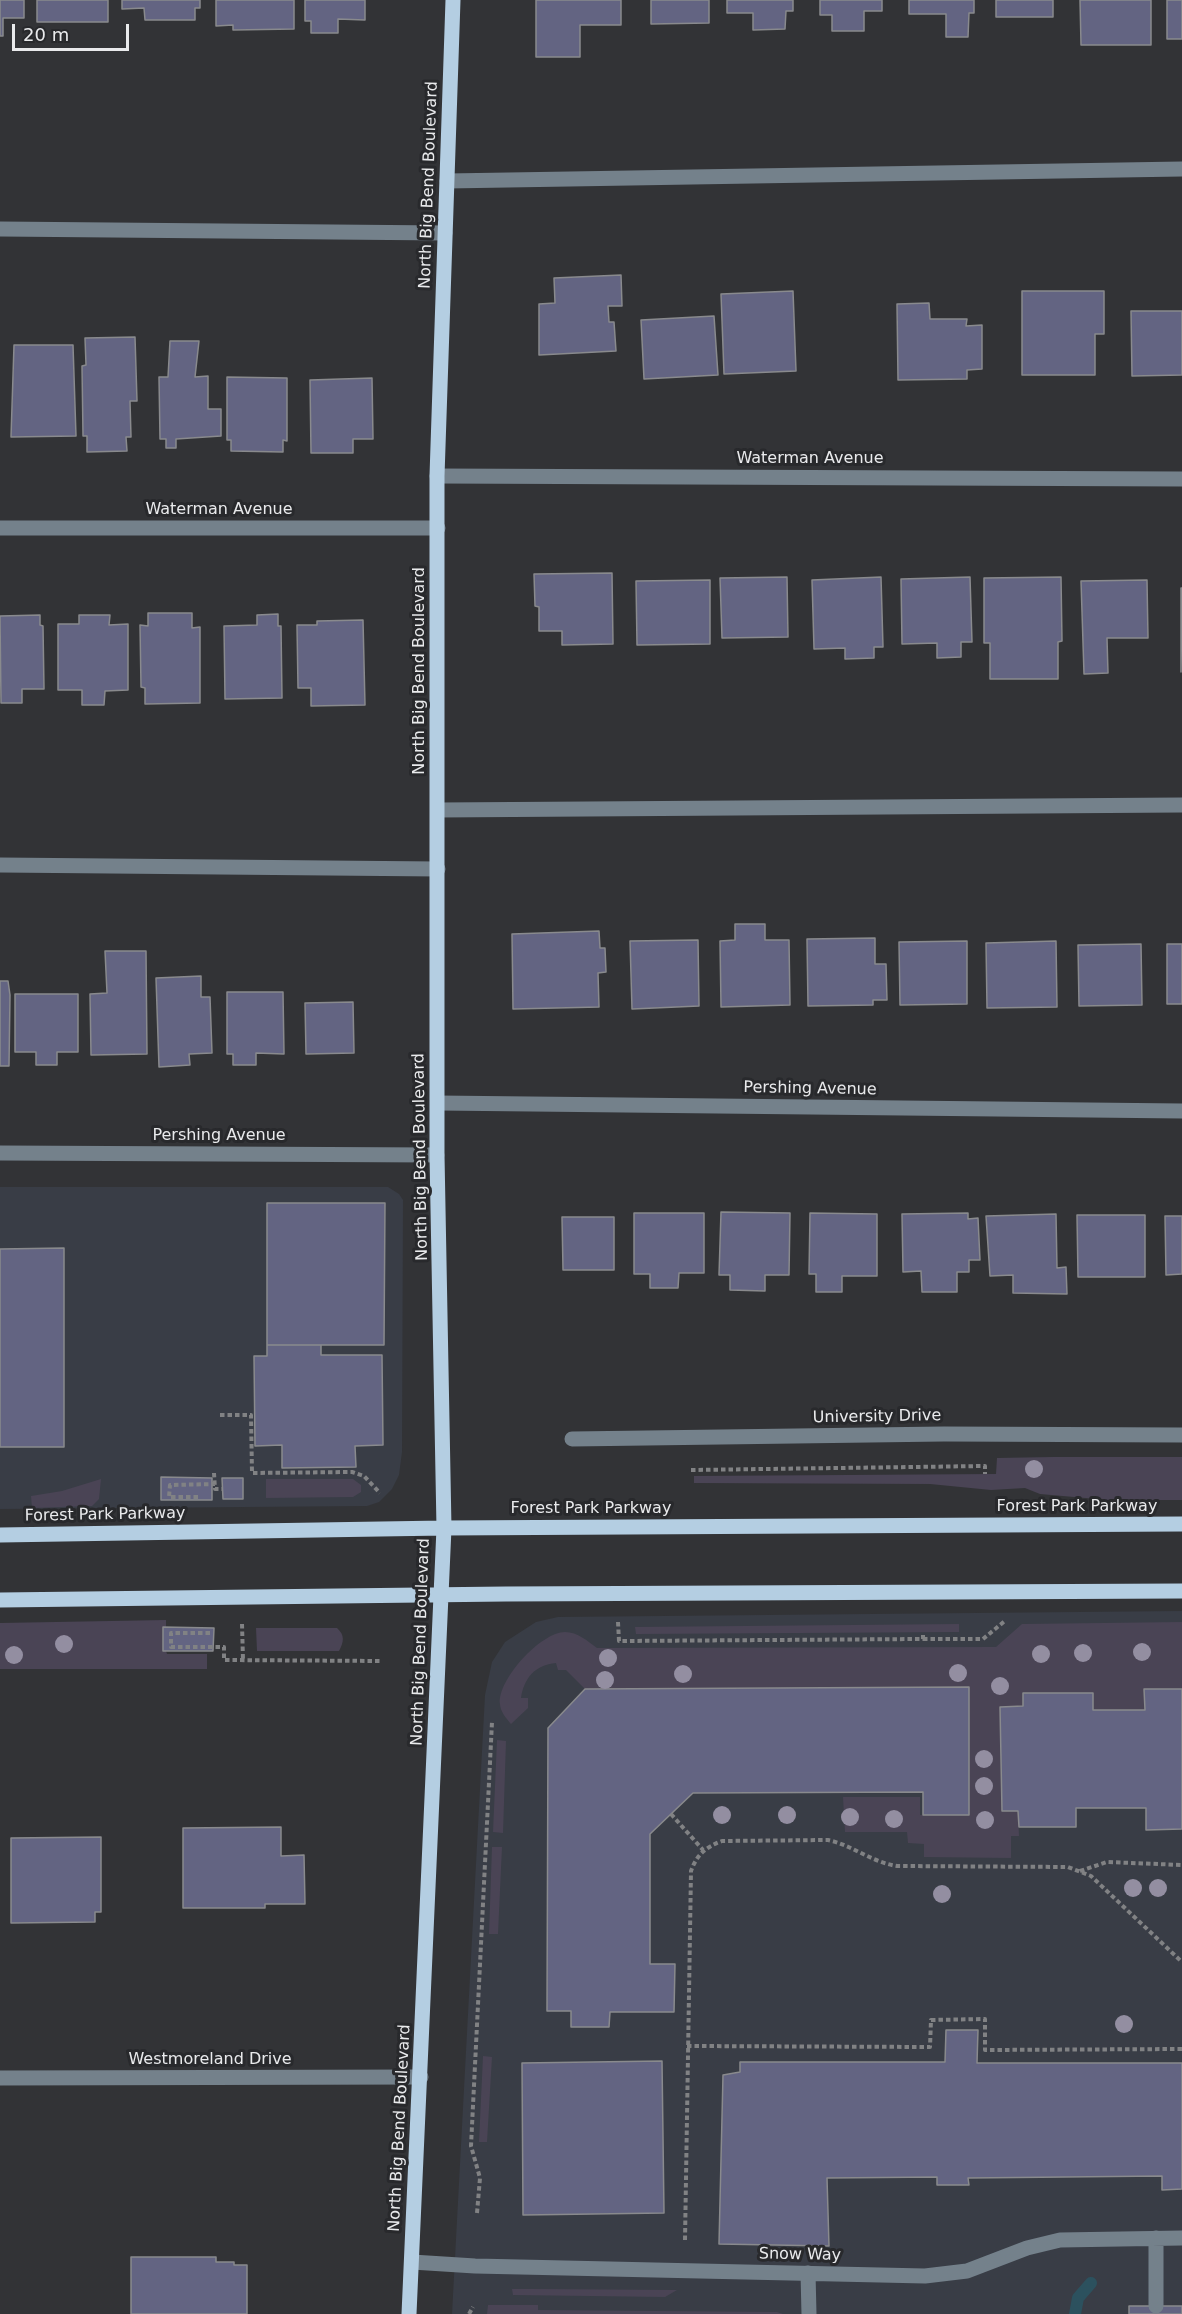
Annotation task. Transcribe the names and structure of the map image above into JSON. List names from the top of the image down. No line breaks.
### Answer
{"streets":{"main road":["North Big Bend Boulevard","Forest Park Parkway"],"street":["Waterman Avenue","Pershing Avenue","University Drive","Westmoreland Drive","Snow Way"]},"crossings":[["North Big Bend Boulevard","Waterman Avenue"],["North Big Bend Boulevard","Pershing Avenue"],["North Big Bend Boulevard","Forest Park Parkway"],["North Big Bend Boulevard","Westmoreland Drive"],["North Big Bend Boulevard","Snow Way"]],"scale_bar":"20 m"}
